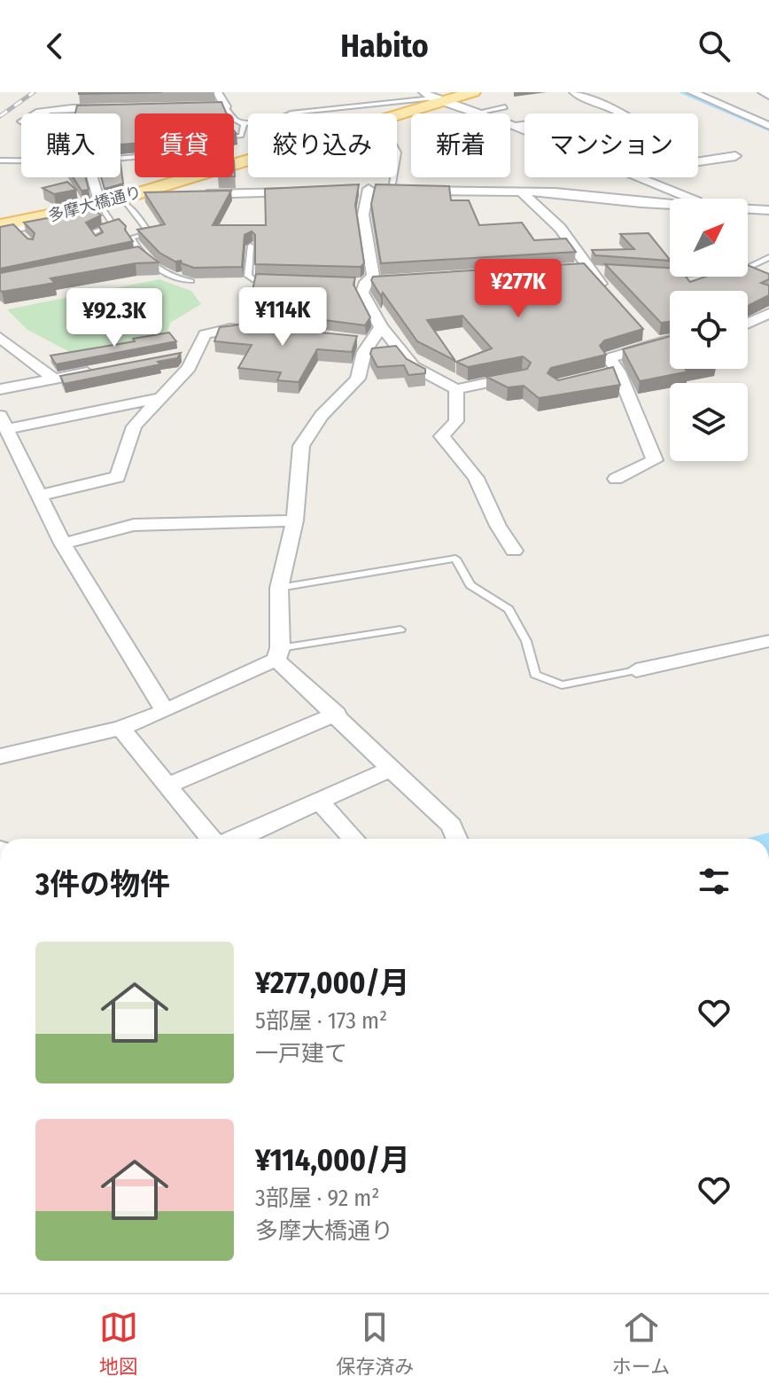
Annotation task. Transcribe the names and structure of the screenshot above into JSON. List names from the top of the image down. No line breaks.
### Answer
{"streets":{"main road":["多摩大橋通り"]},"north":"top right","page":{"header":"Habito","chip":["購入","賃貸","絞り込み","新着","マンション"],"price":["¥277K","¥114K","¥92.3K"],"heading":"3件の物件","list":[{"name":"¥277,000/月","note":"5部屋 · 173 m² · 一戸建て"},{"name":"¥114,000/月","note":"3部屋 · 92 m² · 多摩大橋通り"}],"tabs":["地図","保存済み","ホーム"]}}
